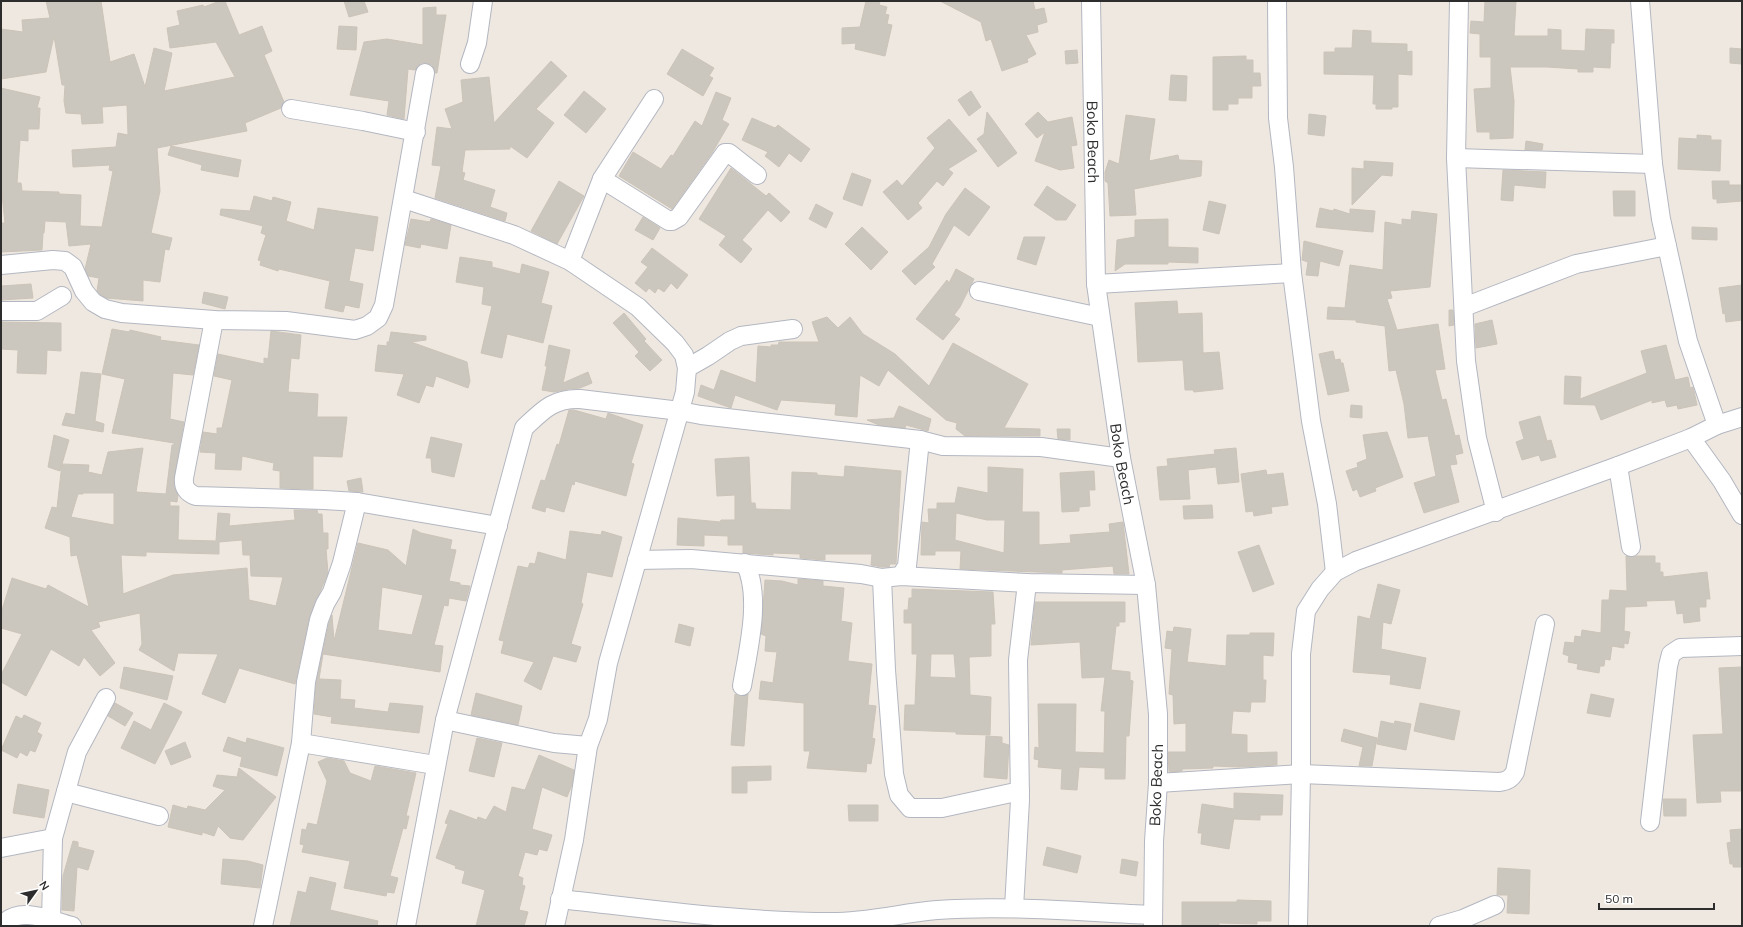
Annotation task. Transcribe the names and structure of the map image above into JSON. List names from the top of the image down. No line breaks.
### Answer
{"streets":{"street":["Boko Beach"]},"scale_bar":"50 m","north":"top right"}
